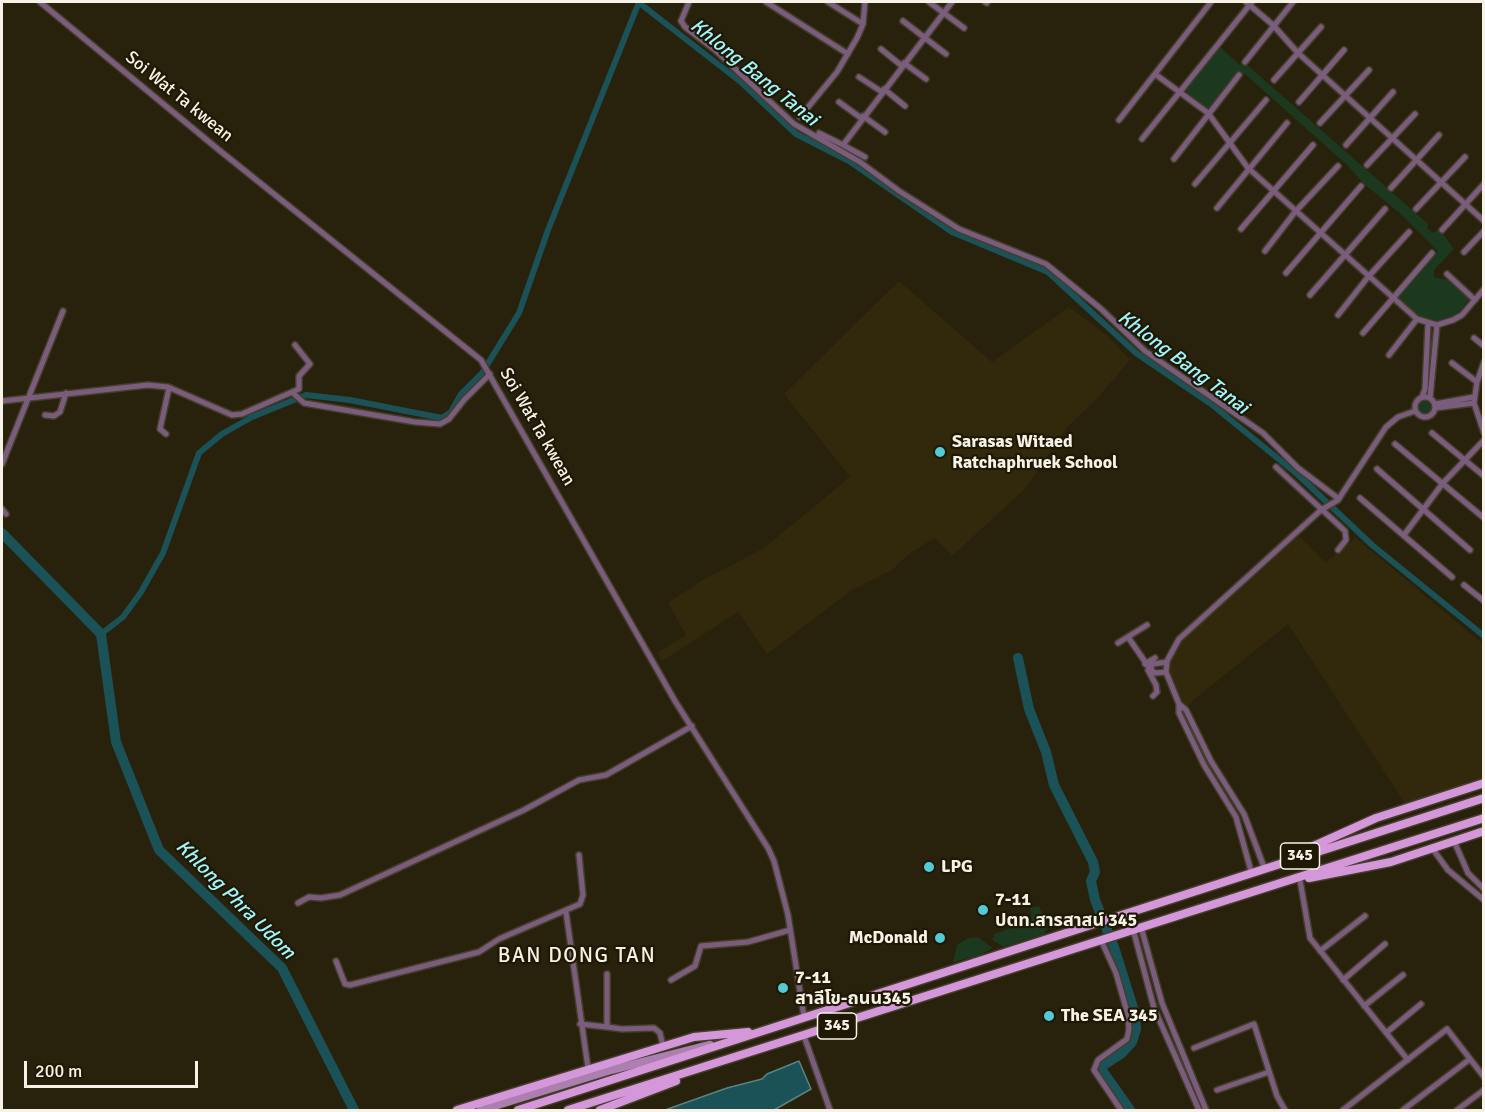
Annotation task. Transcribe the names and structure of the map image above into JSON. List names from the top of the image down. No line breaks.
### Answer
{"streets":{"main road":["345"],"street":["Soi Wat Ta kwean"]},"crossings":[["Soi Wat Ta kwean","345"]],"districts":["BAN DONG TAN"],"water":["Khlong Bang Tanai","Khlong Phra Udom"],"places":["Sarasas Witaed Ratchaphruek School","LPG","7-11 ปตท.สารสาสน์ 345","McDonald","7-11 สาลีโข-ถนน345","The SEA 345"],"scale_bar":"200 m"}
